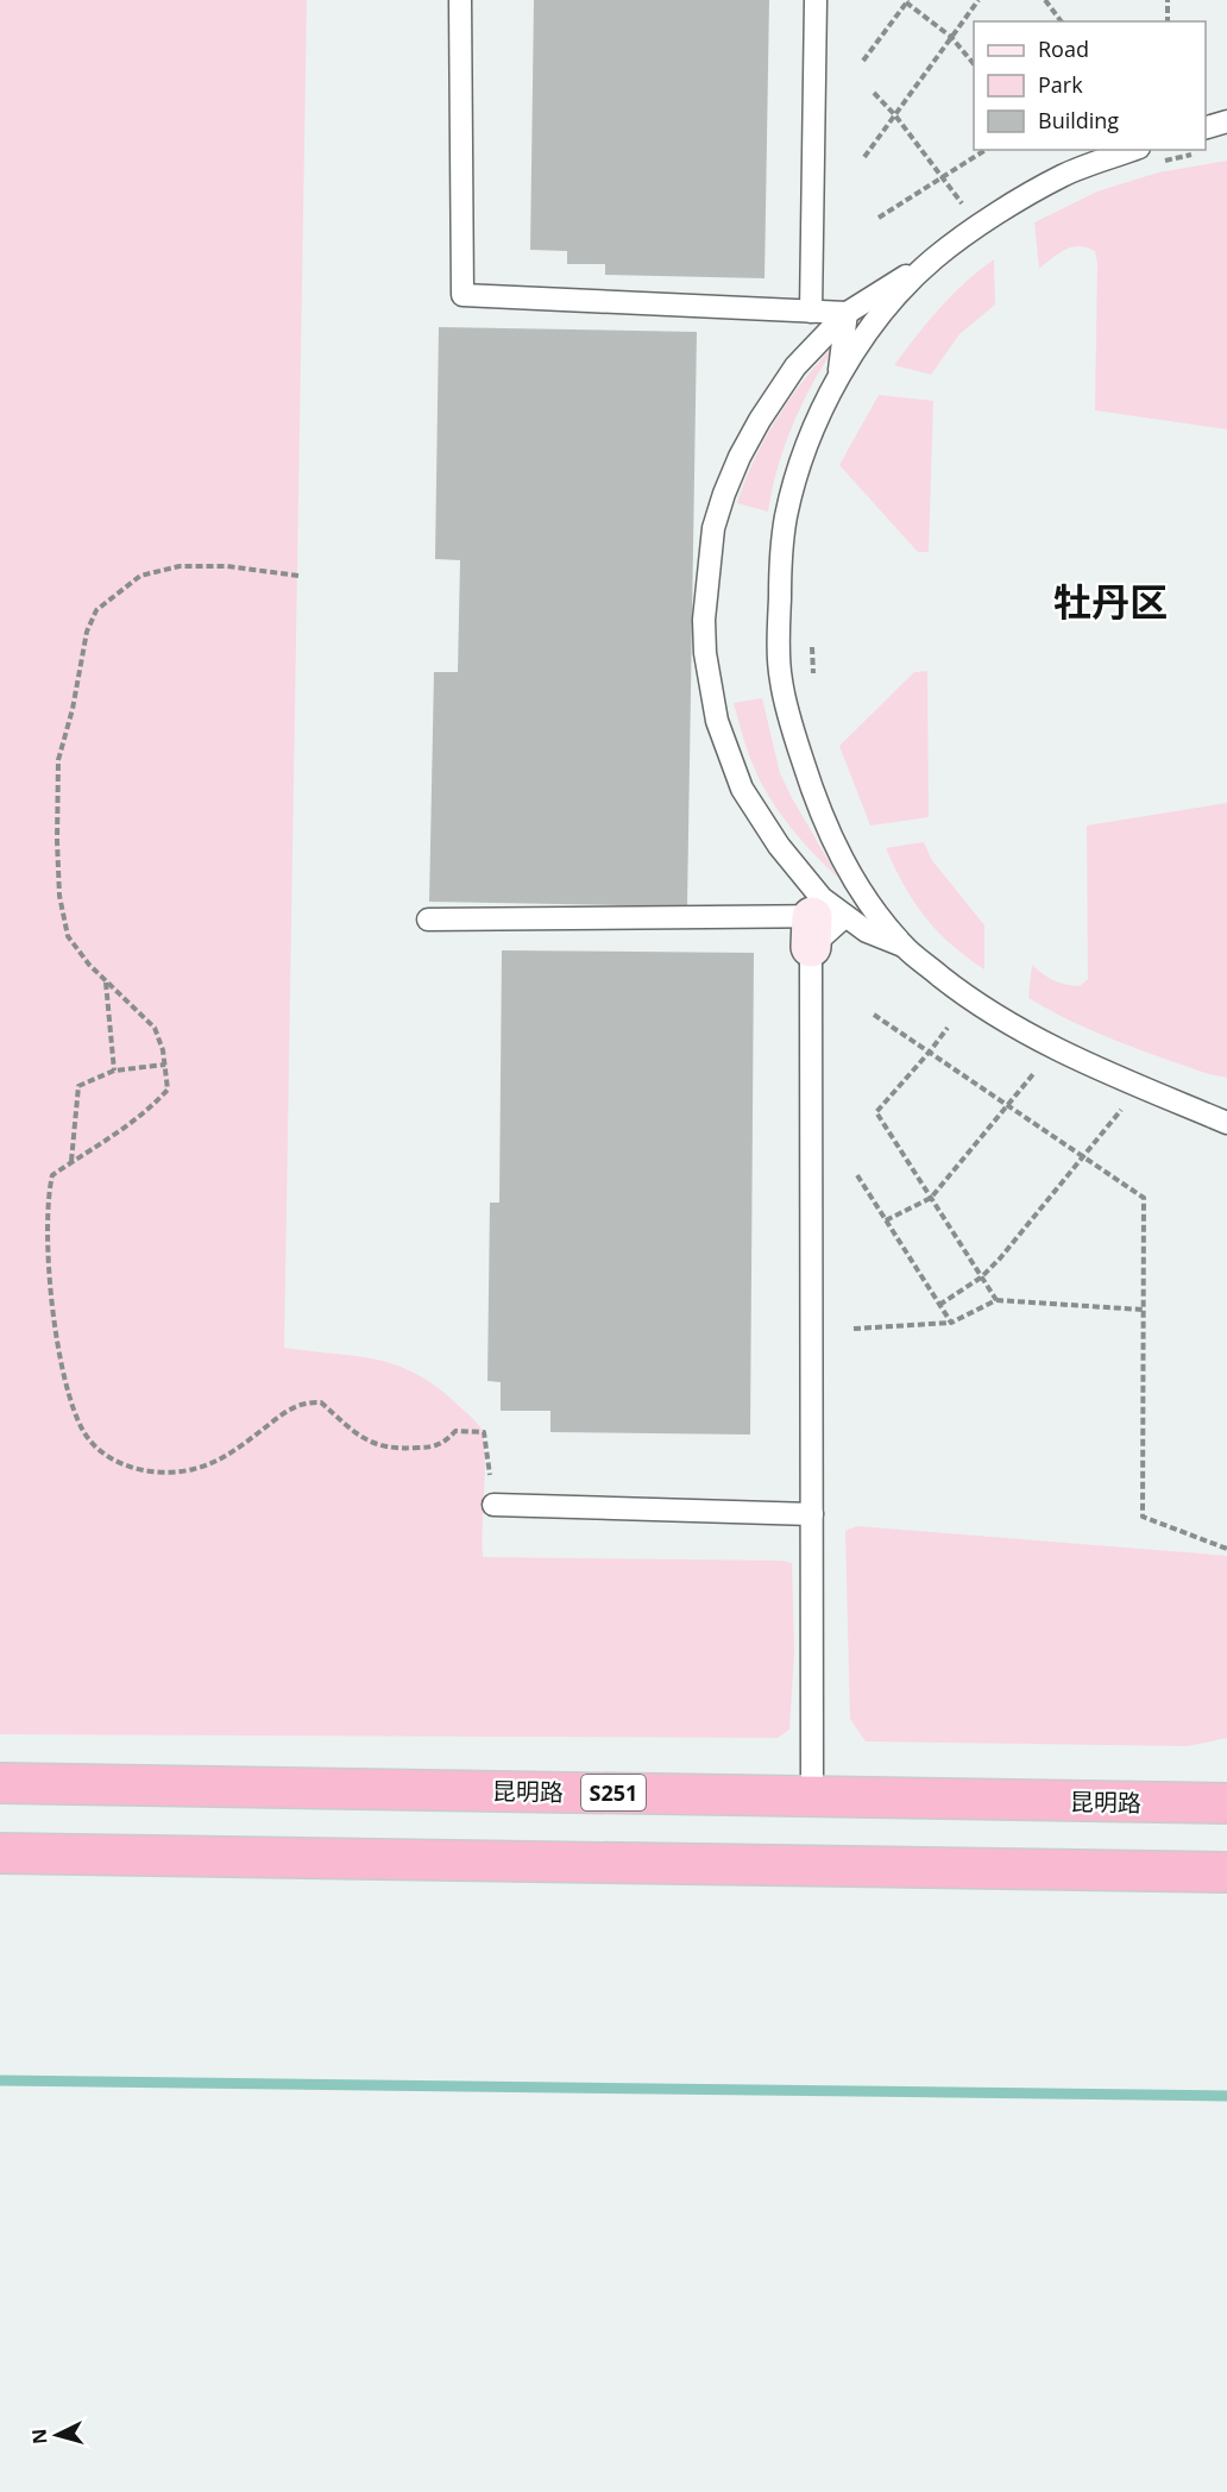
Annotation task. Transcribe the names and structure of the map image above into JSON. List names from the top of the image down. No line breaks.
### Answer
{"streets":{"highway":["昆明路","S251"]},"districts":["牡丹区"],"legend":["Road","Park","Building"],"north":"left"}
